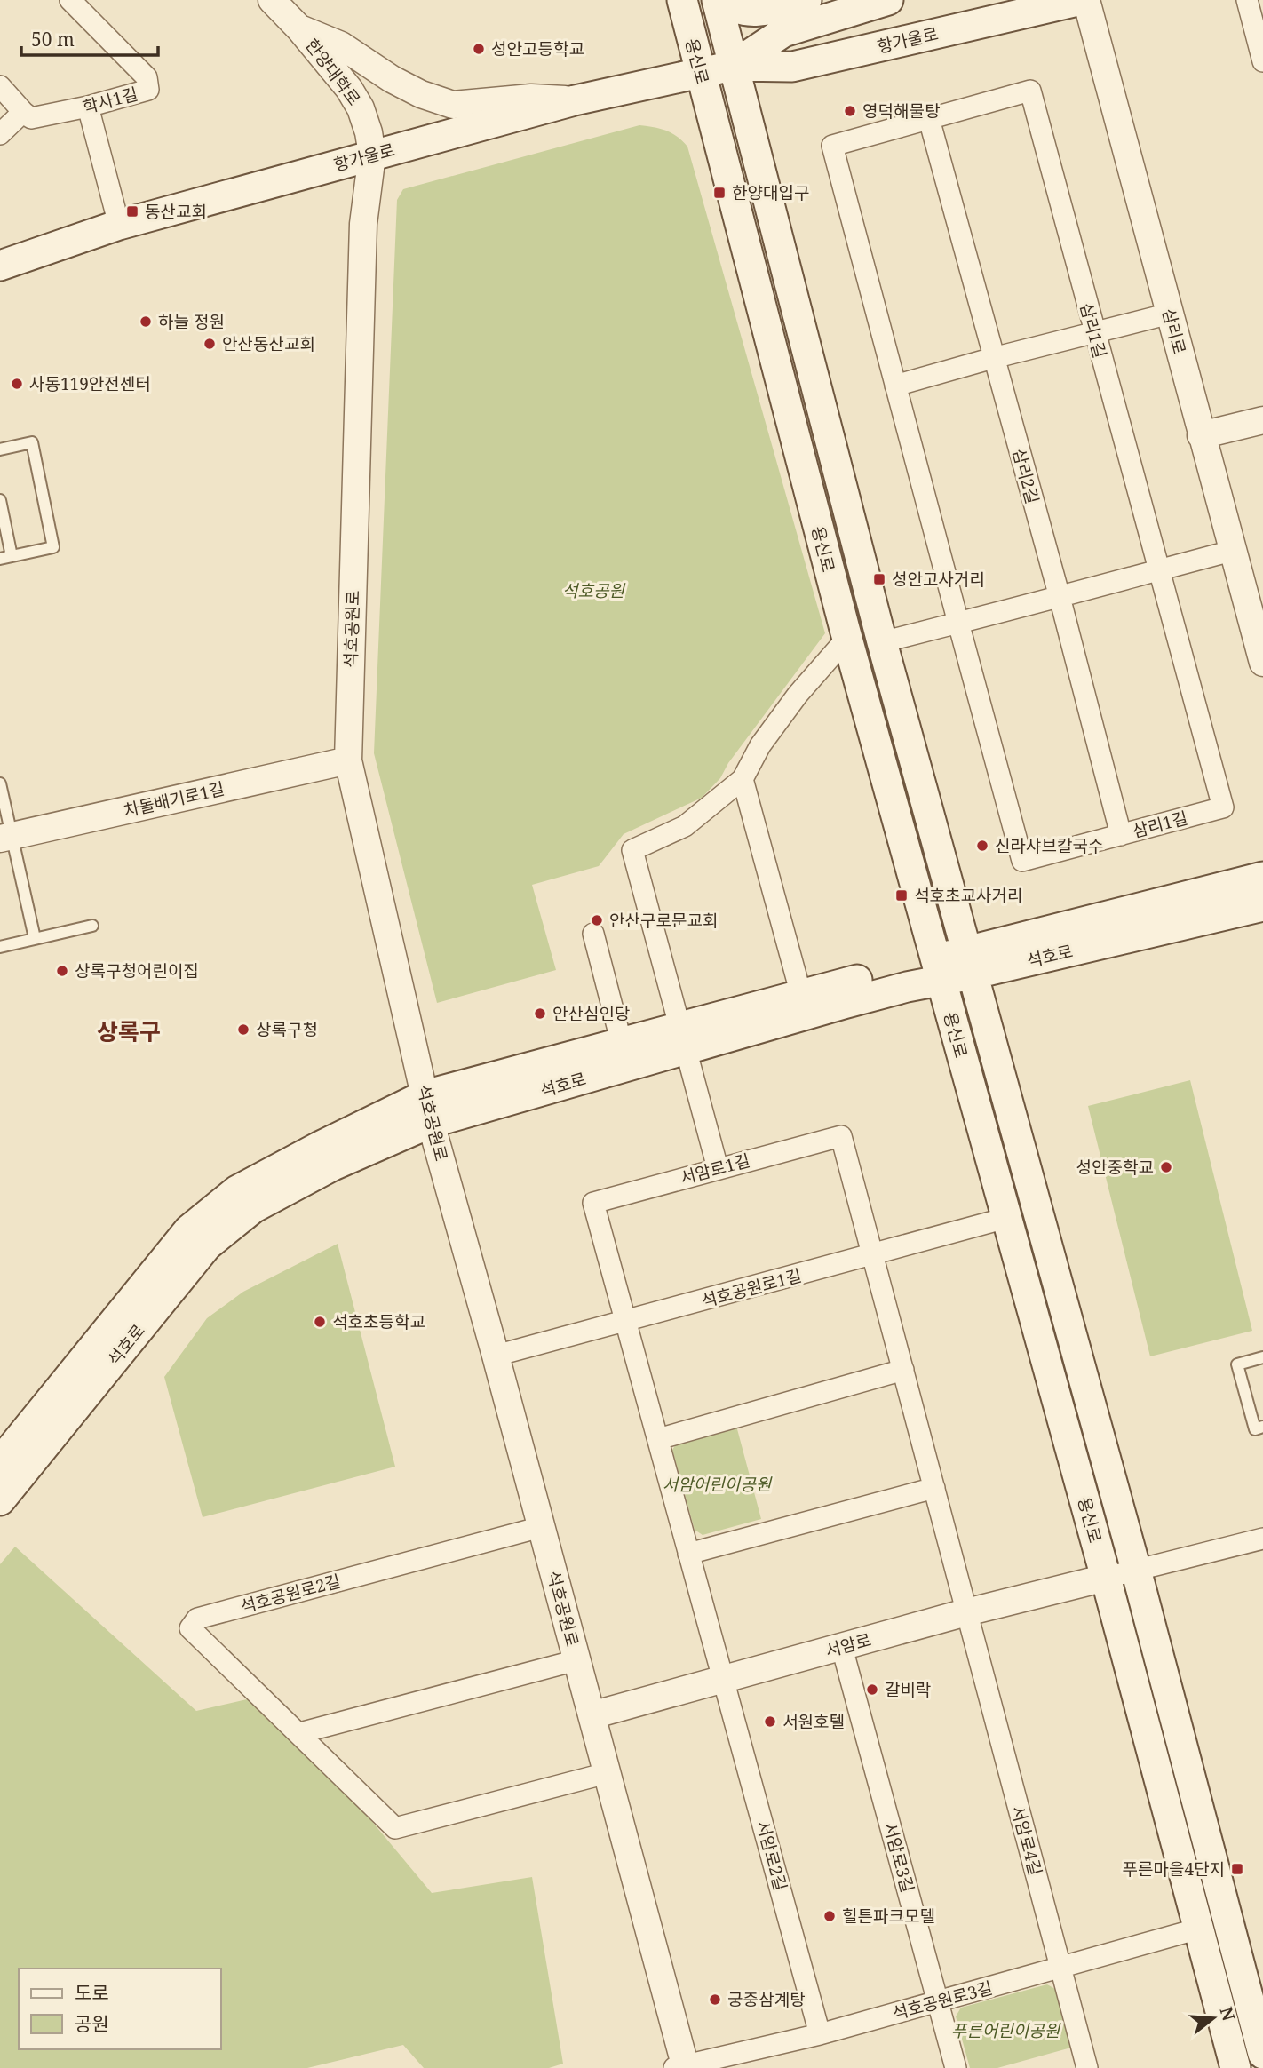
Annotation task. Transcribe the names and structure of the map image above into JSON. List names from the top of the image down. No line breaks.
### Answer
{"streets":{"main road":["항가울로","용신로","석호로"],"street":["한양대학로","학사1길","삼리1길","삼리로","삼리2길","석호공원로","차돌배기로1길","서암로1길","석호공원로1길","석호공원로2길","서암로","서암로4길","서암로2길","서암로3길","석호공원로3길"]},"crossings":[["항가울로","용신로"],["항가울로","한양대학로"],["항가울로","석호공원로"],["용신로","석호로"],["용신로","석호공원로1길"],["용신로","서암로"],["용신로","석호공원로3길"],["한양대학로","석호공원로"],["삼리1길","삼리2길"],["석호공원로","차돌배기로1길"],["석호공원로","석호로"],["석호공원로","석호공원로1길"],["석호공원로","석호공원로2길"],["석호공원로","서암로"],["석호공원로","석호공원로3길"],["서암로1길","석호공원로1길"],["서암로1길","서암로"],["서암로1길","서암로4길"],["서암로1길","서암로2길"],["서암로","서암로4길"],["서암로","서암로2길"],["서암로","서암로3길"],["서암로4길","석호공원로3길"],["서암로2길","석호공원로3길"],["서암로3길","석호공원로3길"]],"districts":["상록구"],"parks":["석호공원","서암어린이공원","푸른어린이공원"],"places":{"other":["성안고등학교","영덕해물탕","하늘 정원","안산동산교회","사동119안전센터","신라샤브칼국수","안산구로문교회","상록구청어린이집","안산심인당","상록구청","성안중학교","석호초등학교","갈비락","서원호텔","힐튼파크모텔","궁중삼계탕"],"transit":["한양대입구","동산교회","성안고사거리","석호초교사거리","푸른마을4단지"]},"legend":["도로","공원"],"scale_bar":"50 m","north":"right"}
